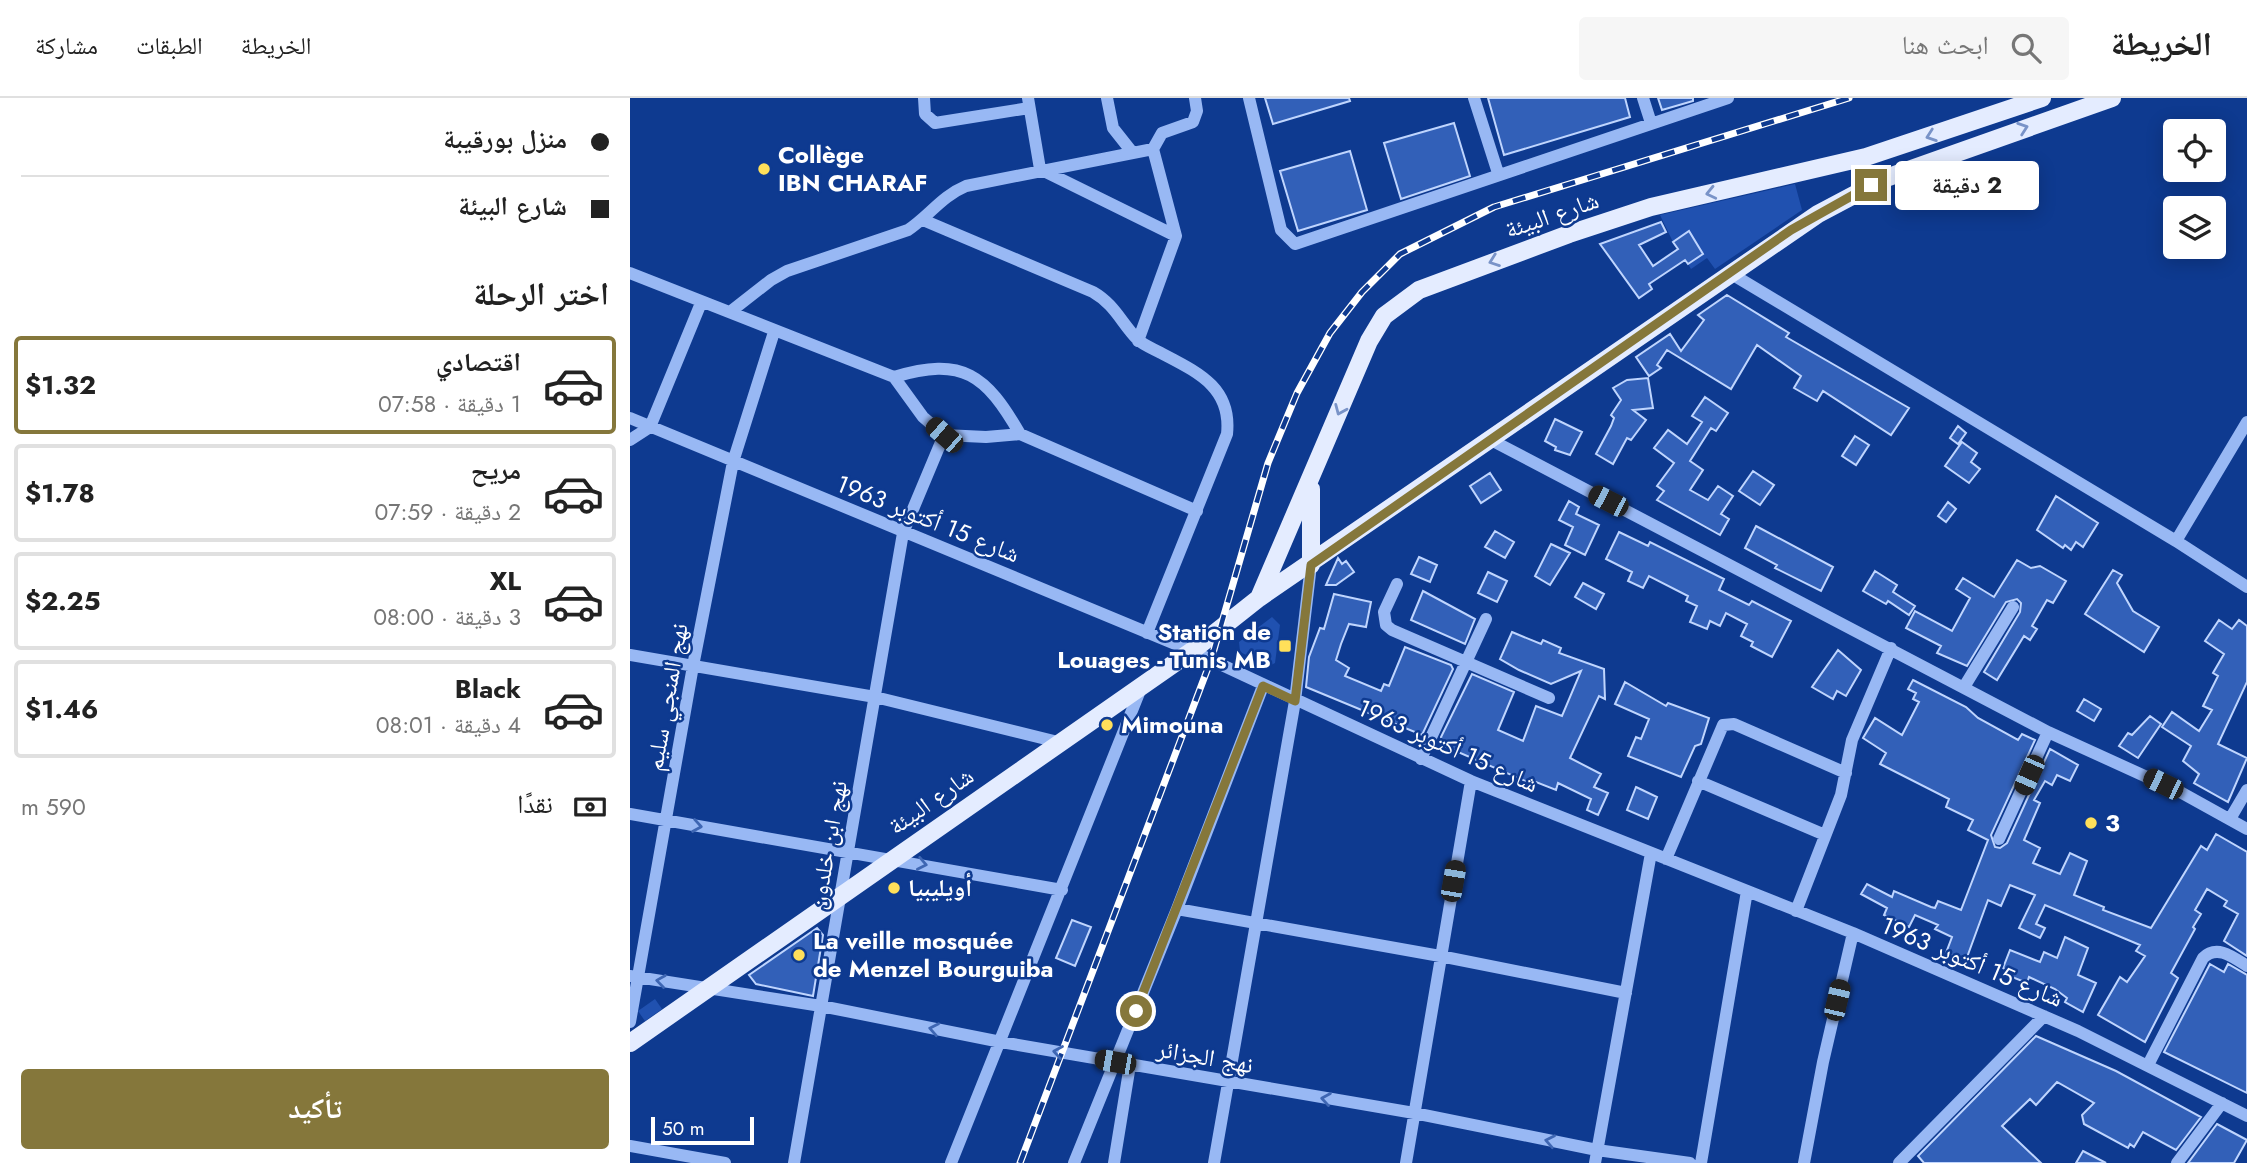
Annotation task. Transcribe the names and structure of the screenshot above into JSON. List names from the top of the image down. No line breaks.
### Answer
{"streets":{"main road":["شارع البيئة"],"street":["شارع 15 أكتوبر 1963","نهج المنجي سليم","نهج ابن خلدون","نهج الجزائر"]},"crossings":[["شارع البيئة","شارع 15 أكتوبر 1963"],["شارع البيئة","نهج ابن خلدون"],["شارع البيئة","نهج الجزائر"],["شارع 15 أكتوبر 1963","نهج المنجي سليم"],["شارع 15 أكتوبر 1963","نهج ابن خلدون"],["نهج المنجي سليم","نهج الجزائر"],["نهج ابن خلدون","نهج الجزائر"]],"one_way":["نهج الجزائر"],"places":{"other":["Collège IBN CHARAF","Mimouna","3","أويليبيا","La veille mosquée de Menzel Bourguiba"],"transit":["Station de Louages - Tunis MB"]},"scale_bar":"50 m","page":{"header":"الخريطة","search":"ابحث هنا","nav":["الخريطة","الطبقات","مشاركة"],"banner":["منزل بورقيبة","شارع البيئة"],"bubble":"2 دقيقة","heading":"اختر الرحلة","list":[{"name":"اقتصادي","note":"1 دقيقة · 07:58","value":"$1.32"},{"name":"مريح","note":"2 دقيقة · 07:59","value":"$1.78"},{"name":"XL","note":"3 دقيقة · 08:00","value":"$2.25"},{"name":"Black","note":"4 دقيقة · 08:01","value":"$1.46"}],"pay":["نقدًا","590 m"],"buttons":"تأكيد","scale":"50 m"}}
